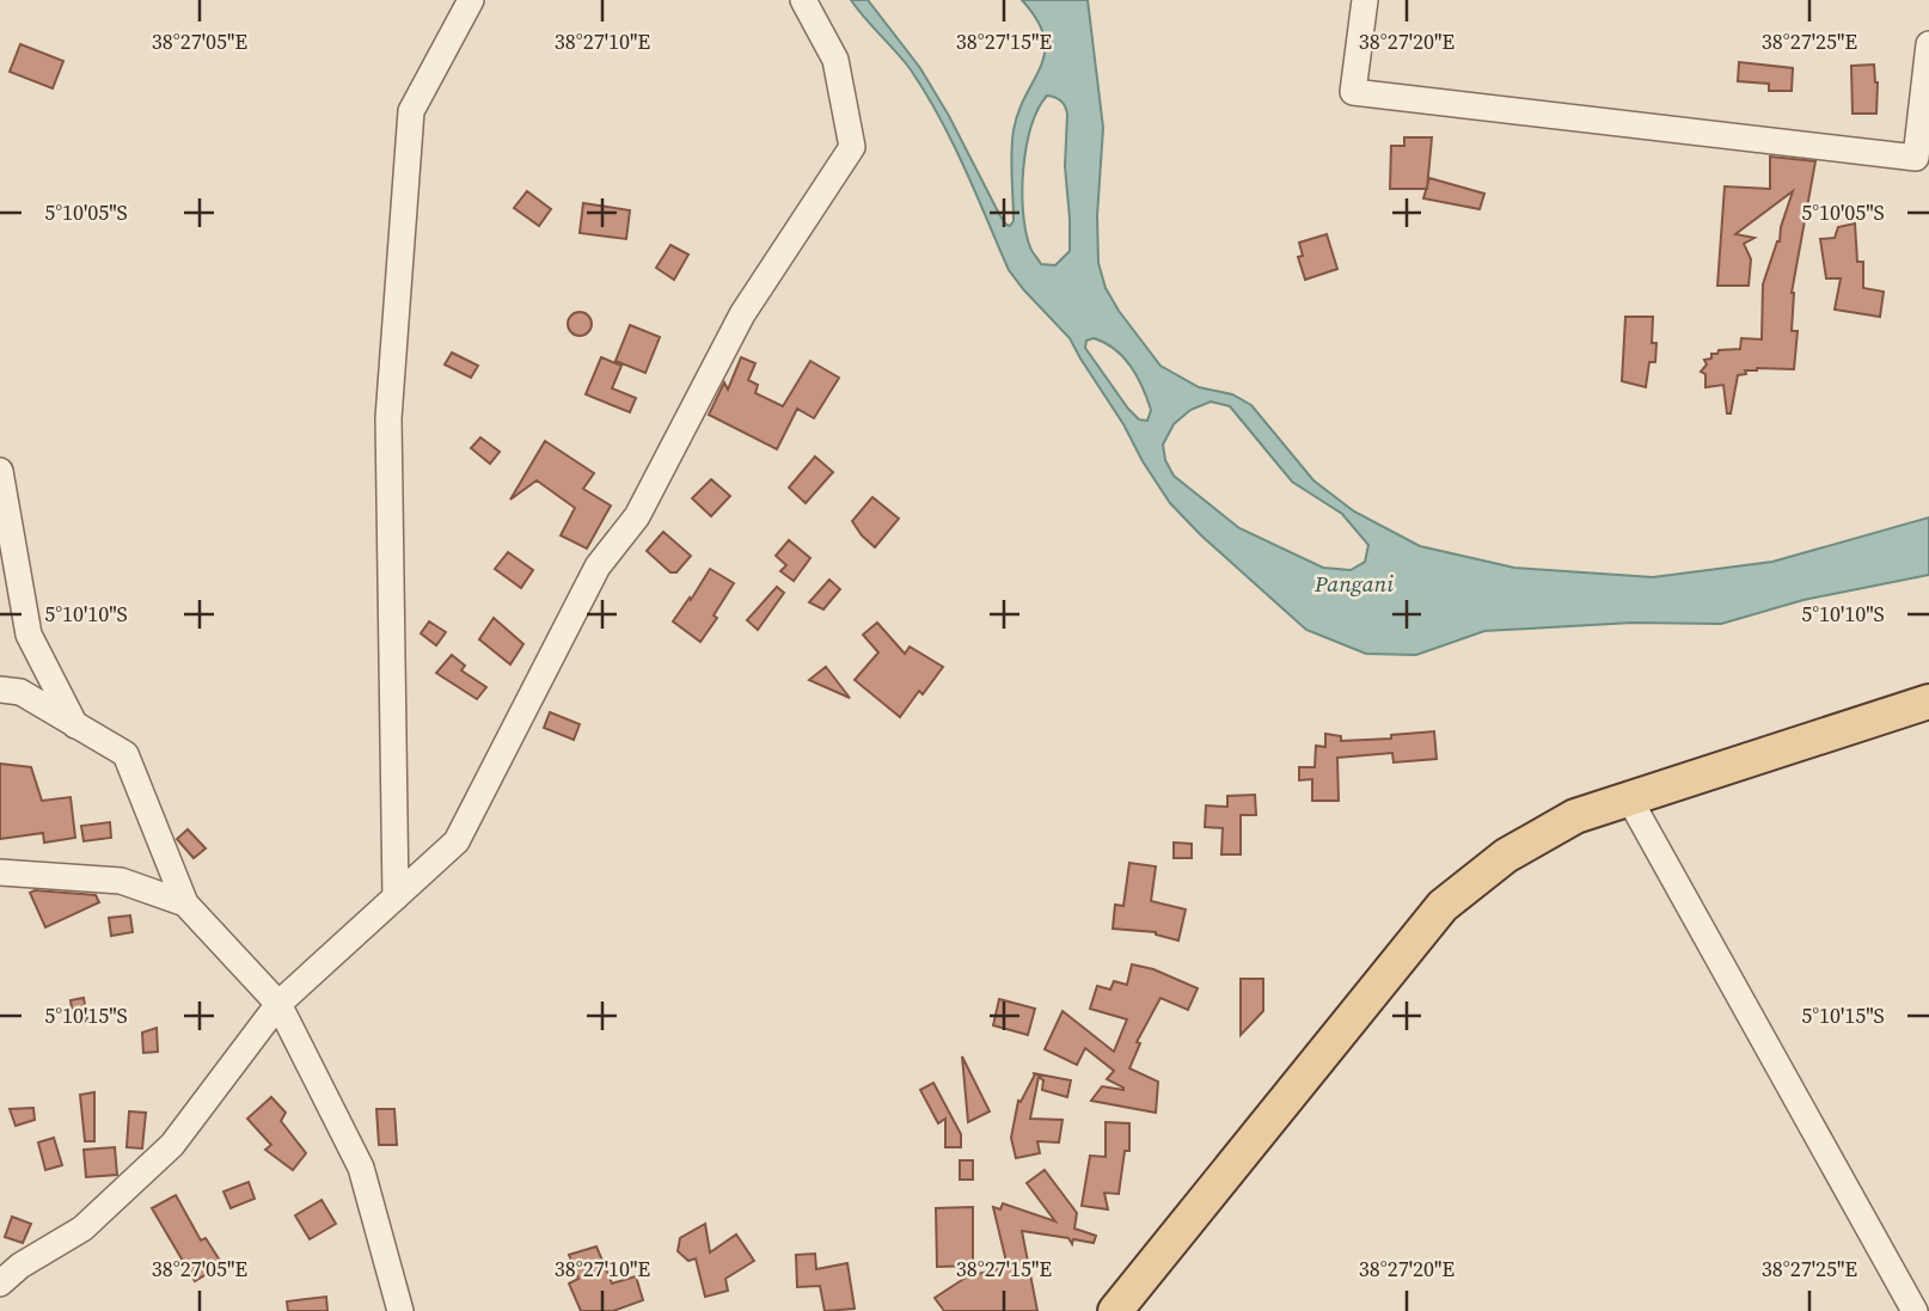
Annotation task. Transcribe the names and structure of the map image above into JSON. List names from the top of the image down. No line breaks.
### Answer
{"water":["Pangani"],"coordinates":["38°27'05\"E","38°27'10\"E","38°27'15\"E","38°27'20\"E","38°27'25\"E","5°10'05\"S","5°10'10\"S","5°10'15\"S"]}
